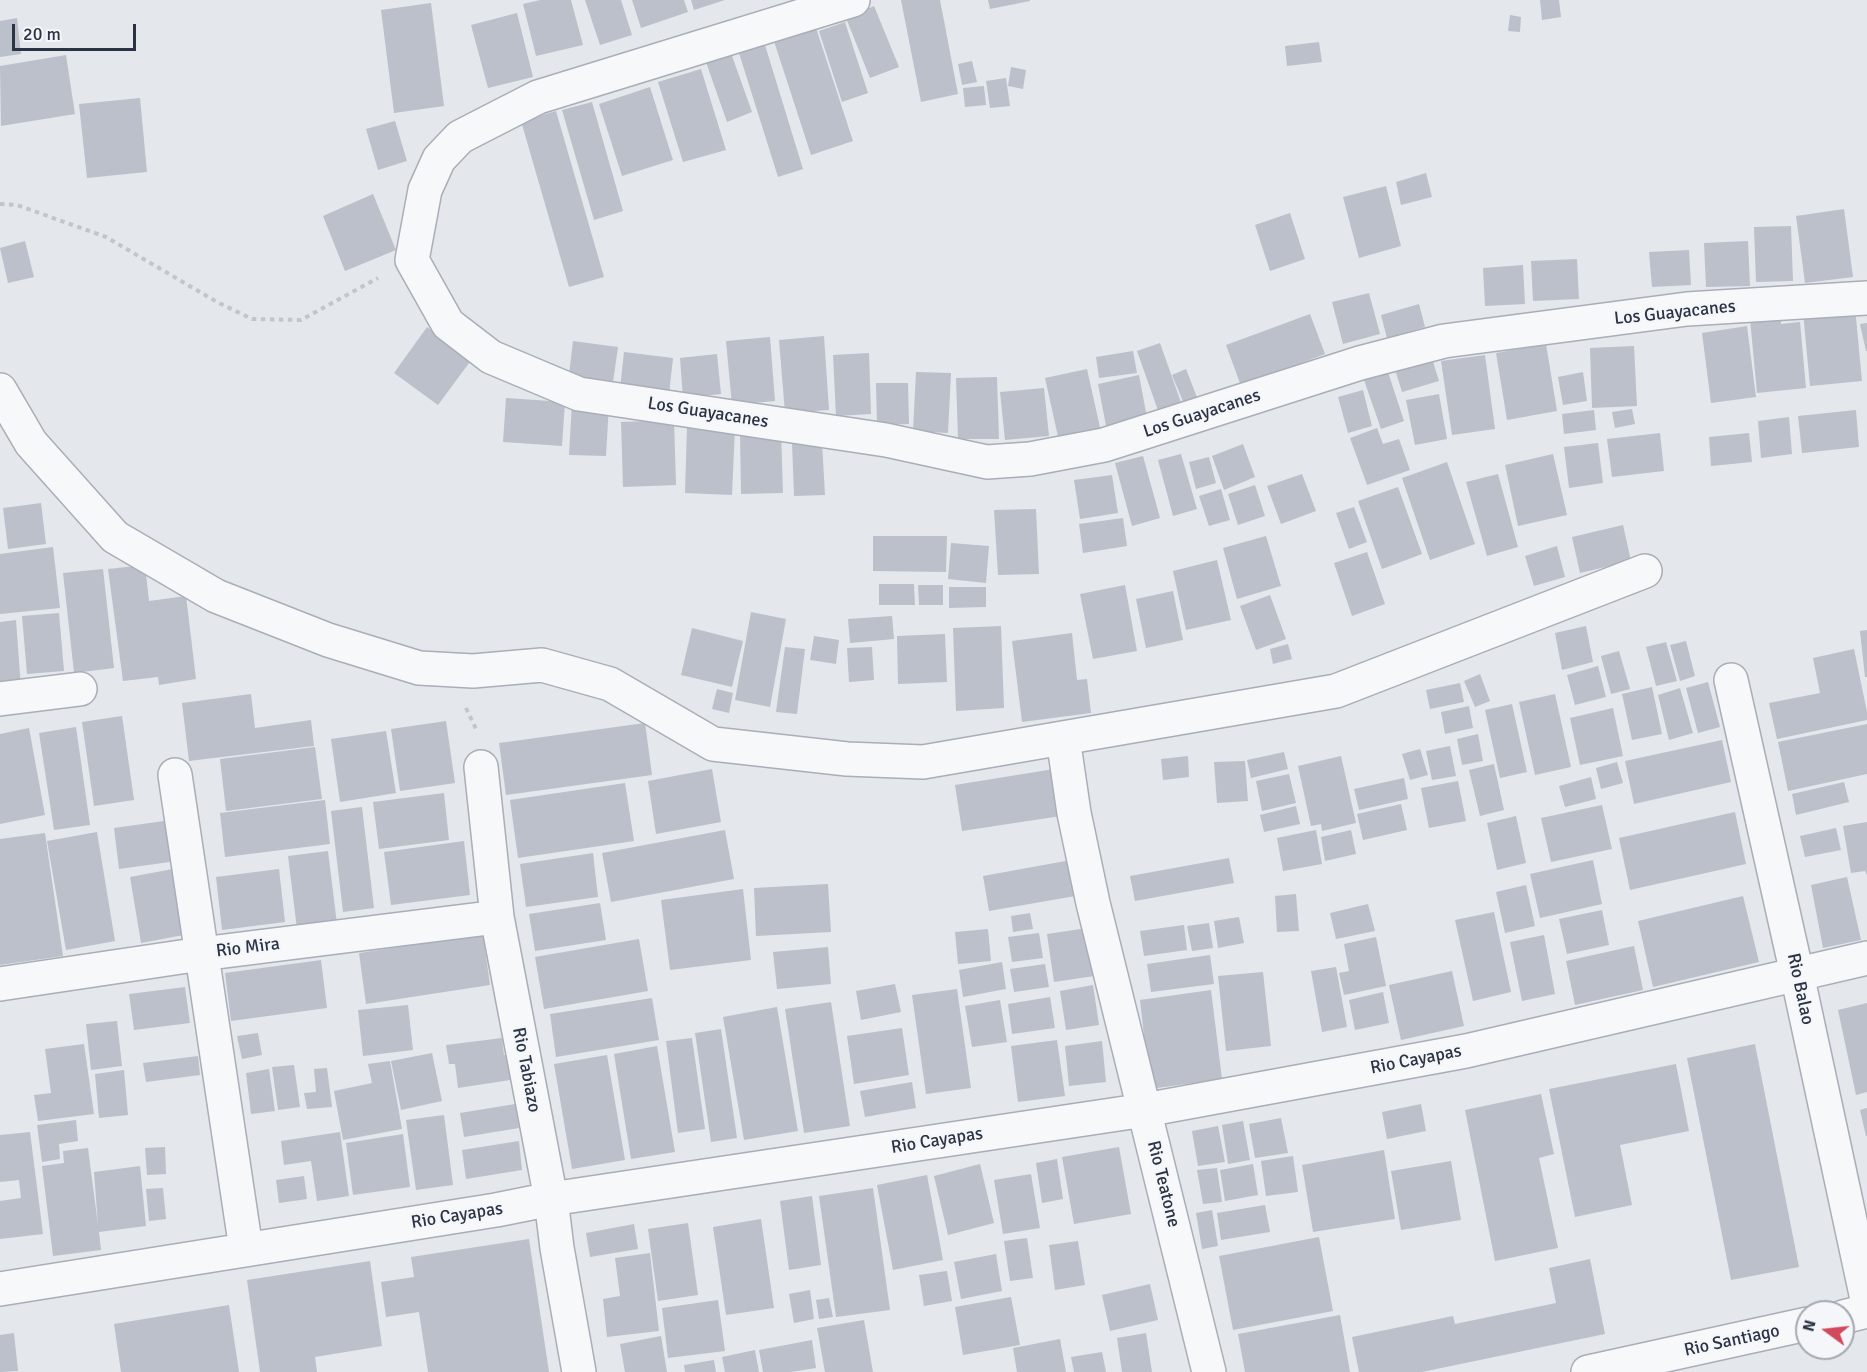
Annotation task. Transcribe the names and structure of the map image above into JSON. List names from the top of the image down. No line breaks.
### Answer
{"streets":{"street":["Los Guayacanes","Rio Mira","Rio Balao","Rio Cayapas","Rio Tabiazo","Rio Teatone","Rio Santiago"]},"crossings":[["Rio Mira","Rio Tabiazo"],["Rio Balao","Rio Cayapas"],["Rio Cayapas","Rio Tabiazo"],["Rio Cayapas","Rio Teatone"]],"scale_bar":"20 m","north":"left"}
